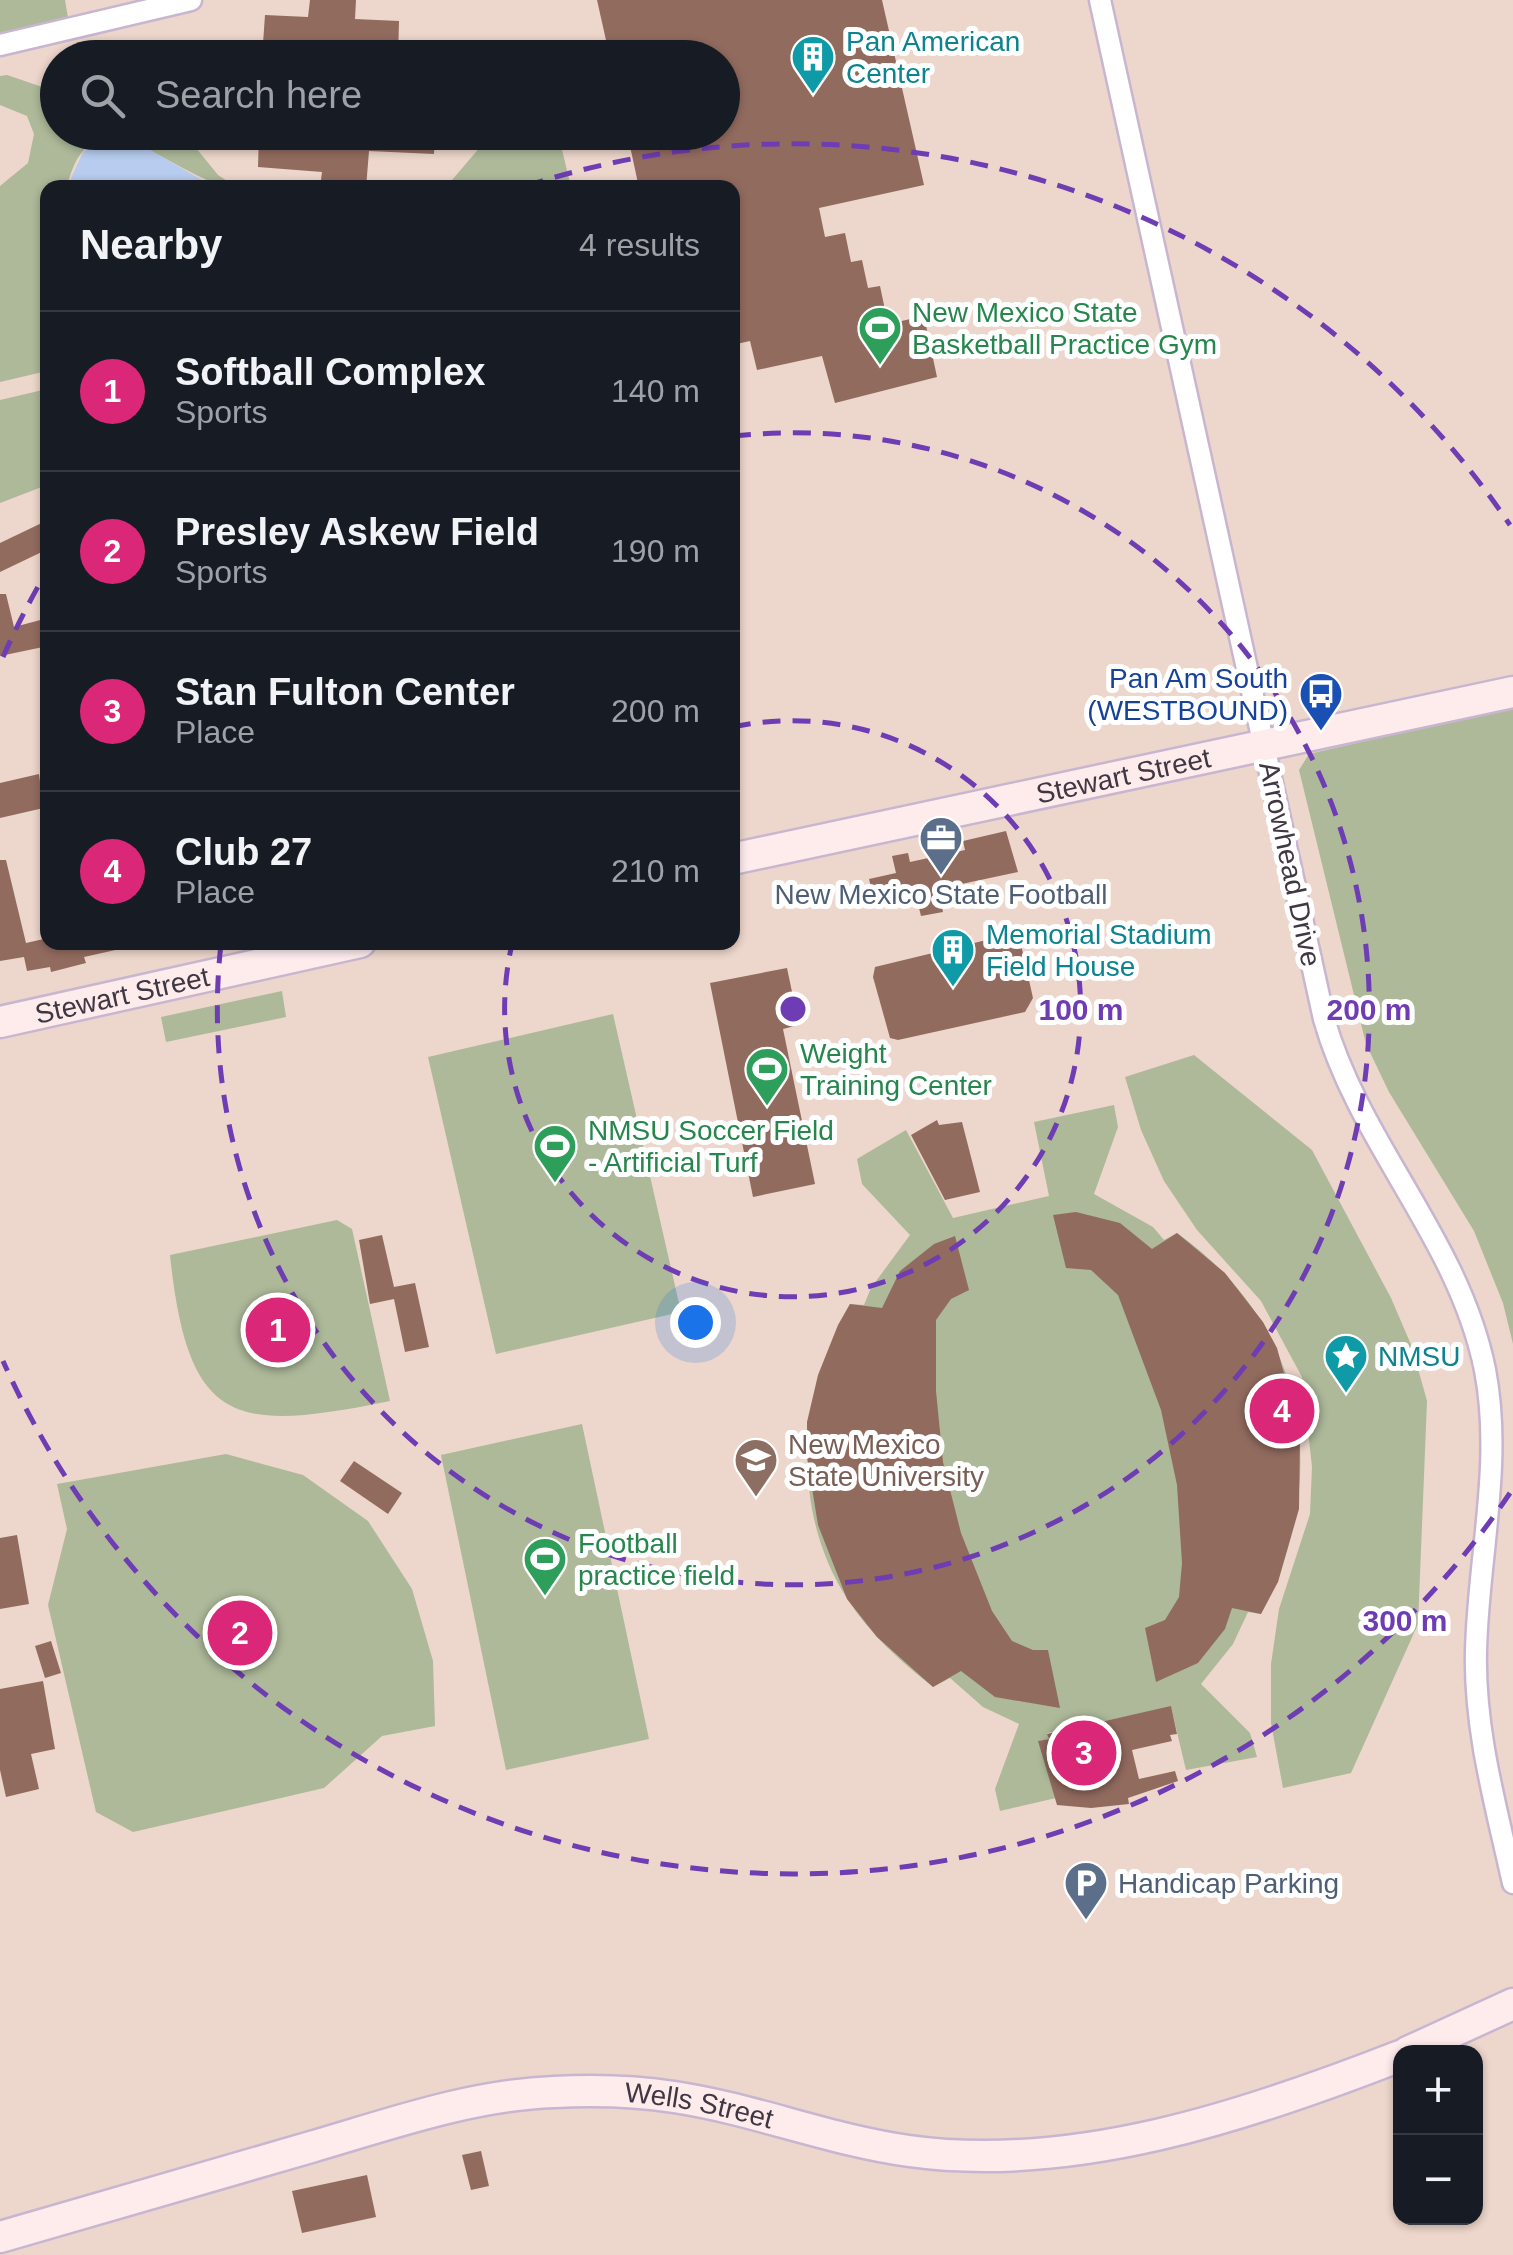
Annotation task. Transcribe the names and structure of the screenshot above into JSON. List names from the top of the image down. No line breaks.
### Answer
{"streets":{"street":["Stewart Street","Arrowhead Drive","Wells Street"]},"crossings":[["Stewart Street","Arrowhead Drive"]],"places":{"building":["Pan American Center","Memorial Stadium Field House"],"sports":["New Mexico State Basketball Practice Gym","Weight Training Center","NMSU Soccer Field - Artificial Turf","Football practice field"],"bus stop":["Pan Am South (WESTBOUND)"],"office":["New Mexico State Football"],"place":["NMSU"],"school or university":["New Mexico State University"],"parking":["Handicap Parking"]},"page":{"search":"Search here","heading":["Nearby","4 results"],"list":[{"mark":"1","name":"Softball Complex","note":"Sports","value":"140 m"},{"mark":"2","name":"Presley Askew Field","note":"Sports","value":"190 m"},{"mark":"3","name":"Stan Fulton Center","note":"Place","value":"200 m"},{"mark":"4","name":"Club 27","note":"Place","value":"210 m"}],"pins":["1","4","2","3"],"map_buttons":["+","−"]},"rings":["100 m","200 m","300 m"]}
